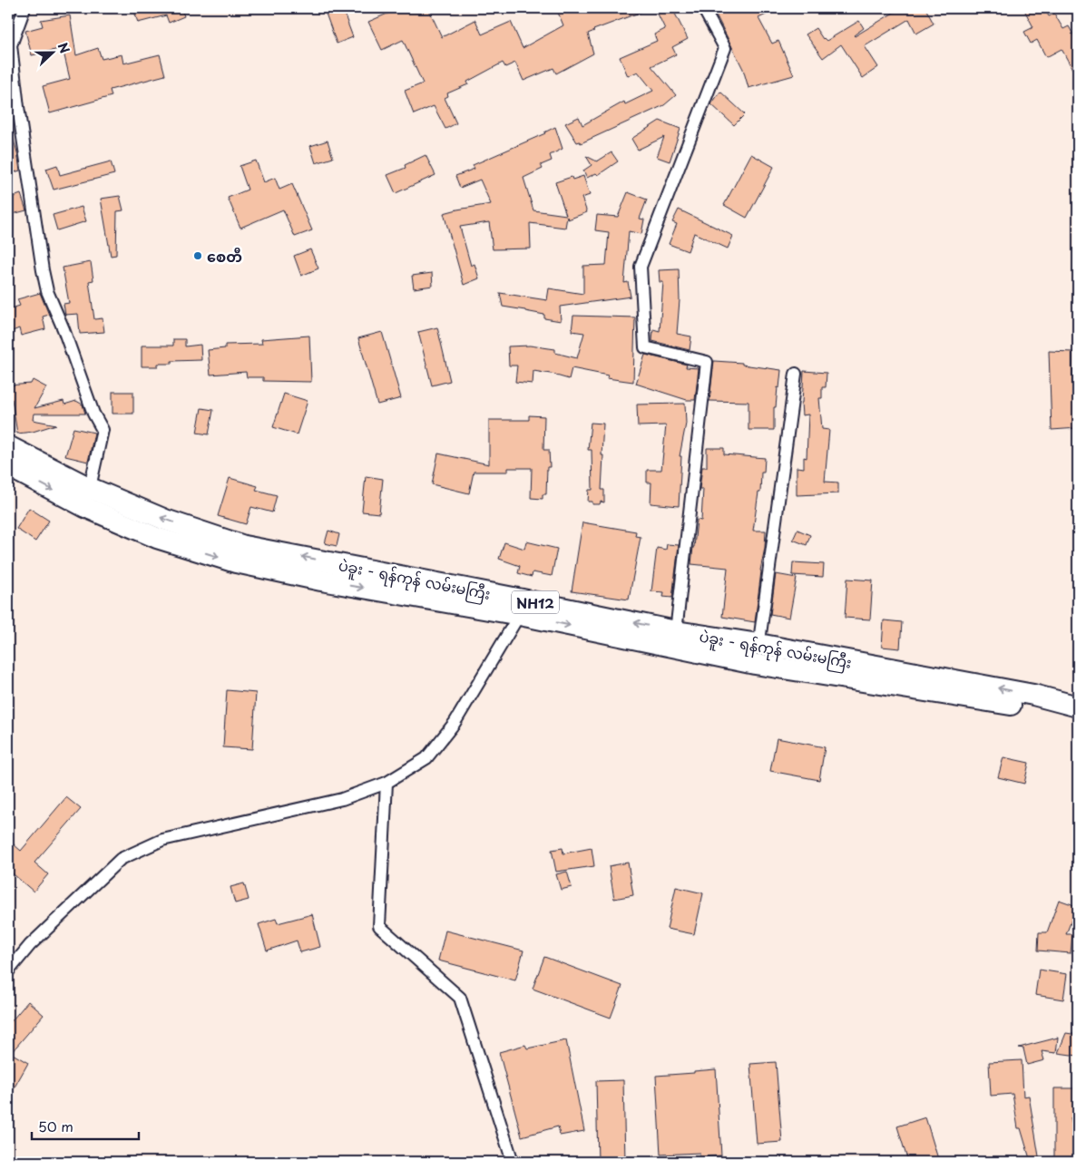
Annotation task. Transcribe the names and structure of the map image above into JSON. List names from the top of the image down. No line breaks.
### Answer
{"streets":{"highway":["ပဲခူး - ရန်ကုန် လမ်းမကြီး","NH12"]},"places":["စေတီ"],"scale_bar":"50 m","north":"right"}
